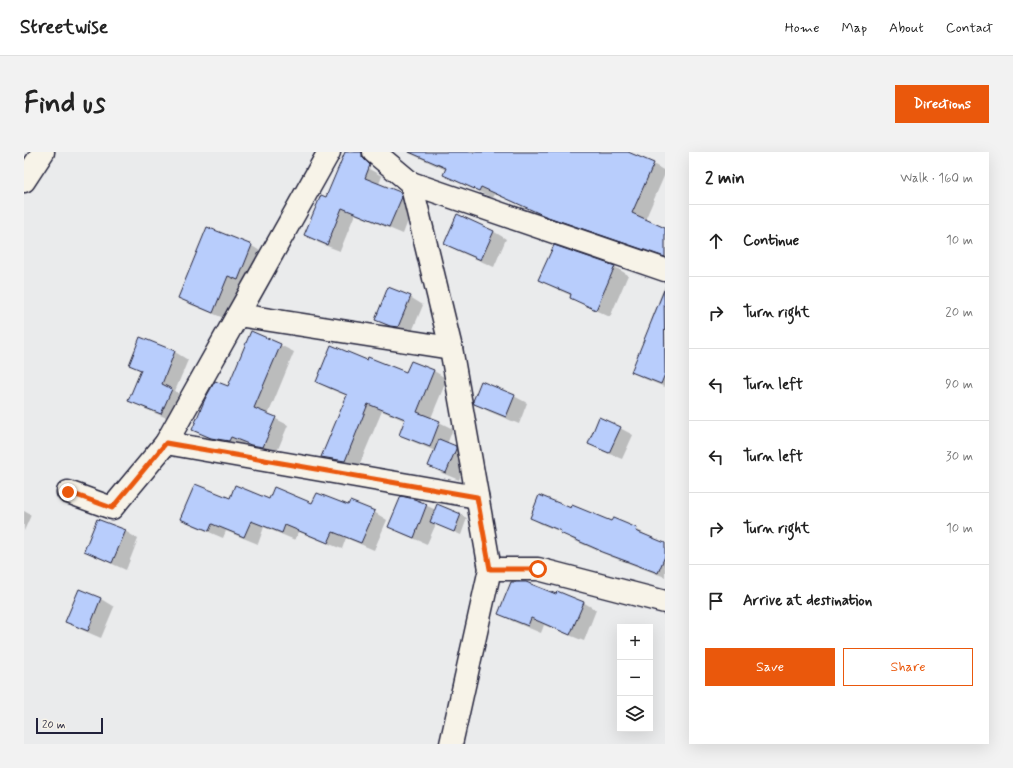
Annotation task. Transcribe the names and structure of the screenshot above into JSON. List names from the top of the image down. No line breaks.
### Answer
{"scale_bar":"20 m","page":{"header":"Streetwise","nav":["Home","Map","About","Contact"],"buttons":["Directions",["Save","Share"]],"title":"Find us","heading":["2 min","Walk · 160 m"],"list":[["Continue","10 m"],["Turn right","20 m"],["Turn left","90 m"],["Turn left","30 m"],["Turn right","10 m"],"Arrive at destination"],"map_buttons":["+","−"],"scale":"20 m"}}
